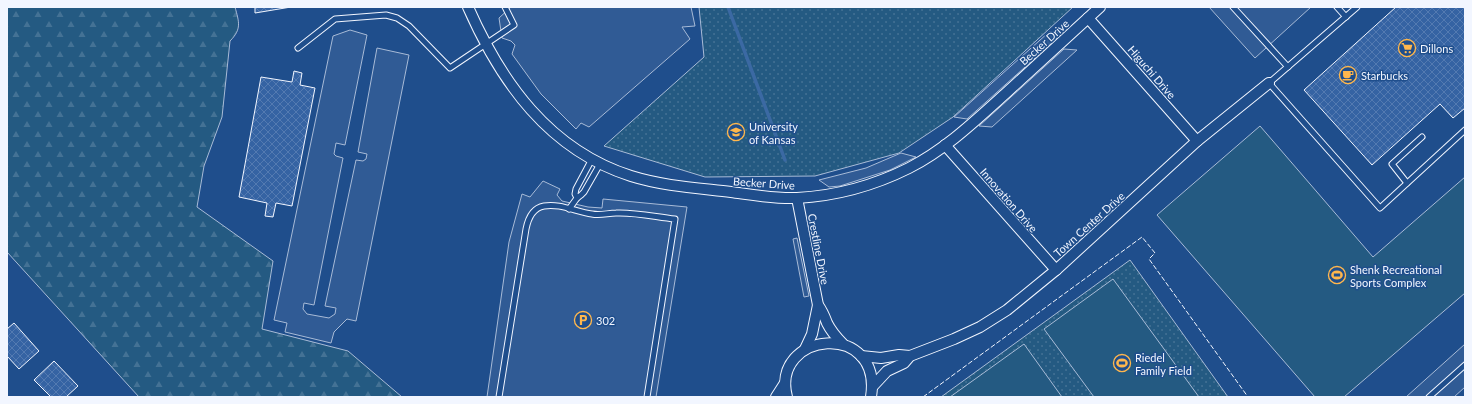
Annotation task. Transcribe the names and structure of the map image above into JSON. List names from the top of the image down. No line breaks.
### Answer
{"streets":{"street":["Becker Drive","Higuchi Drive","Innovation Drive","Town Center Drive","Crestline Drive"]},"crossings":[["Becker Drive","Higuchi Drive"],["Becker Drive","Innovation Drive"],["Becker Drive","Crestline Drive"],["Higuchi Drive","Town Center Drive"],["Innovation Drive","Town Center Drive"]],"places":{"supermarket":["Dillons"],"cafe":["Starbucks"],"school or university":["University of Kansas"],"sports":["Shenk Recreational Sports Complex","Riedel Family Field"],"parking":["302"]}}
